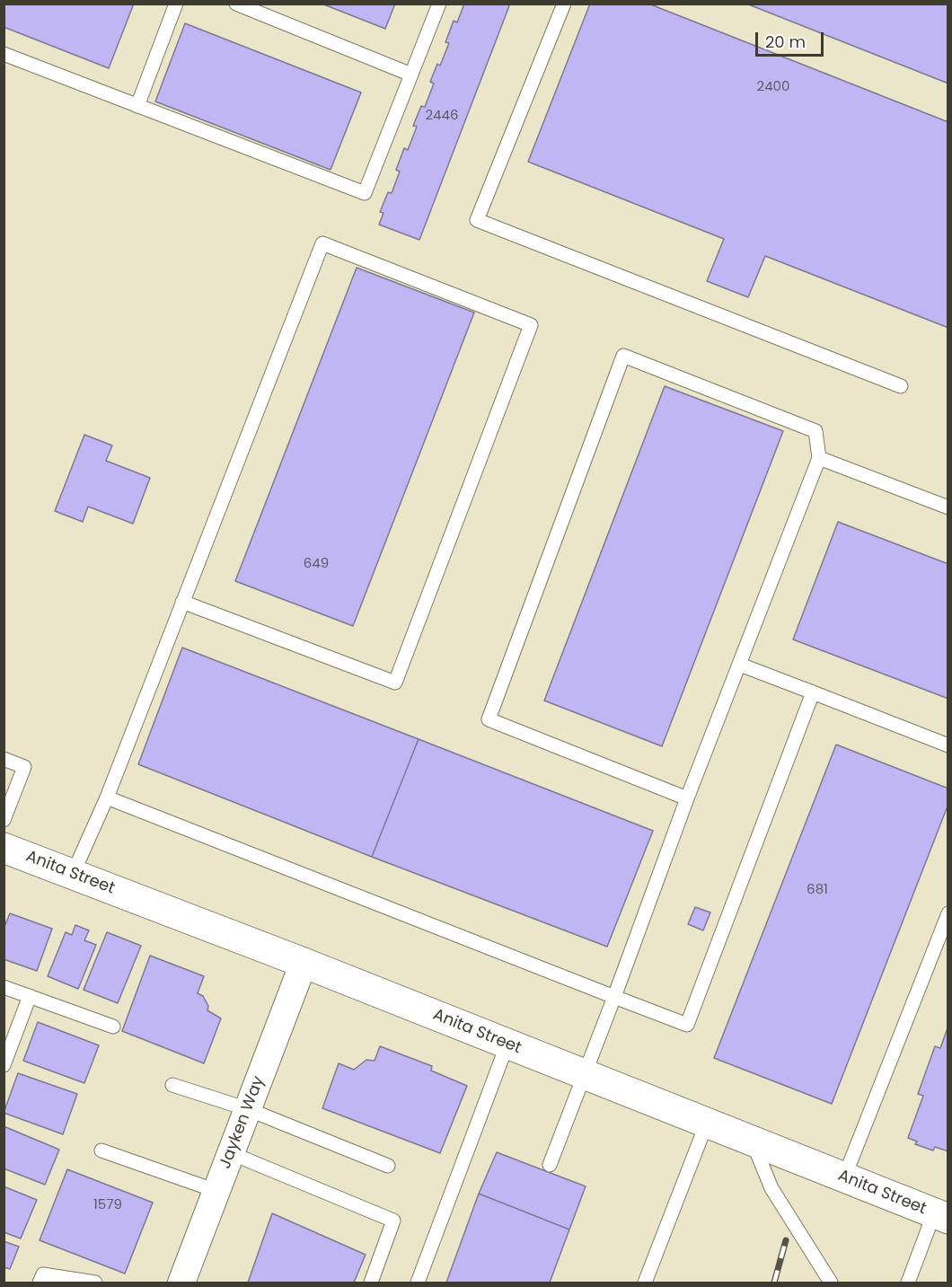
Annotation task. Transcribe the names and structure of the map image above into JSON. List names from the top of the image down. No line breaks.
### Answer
{"streets":{"street":["Anita Street","Jayken Way"]},"crossings":[["Anita Street","Jayken Way"]],"house_numbers":["2400","2446","649","681","1579"],"scale_bar":"20 m"}
